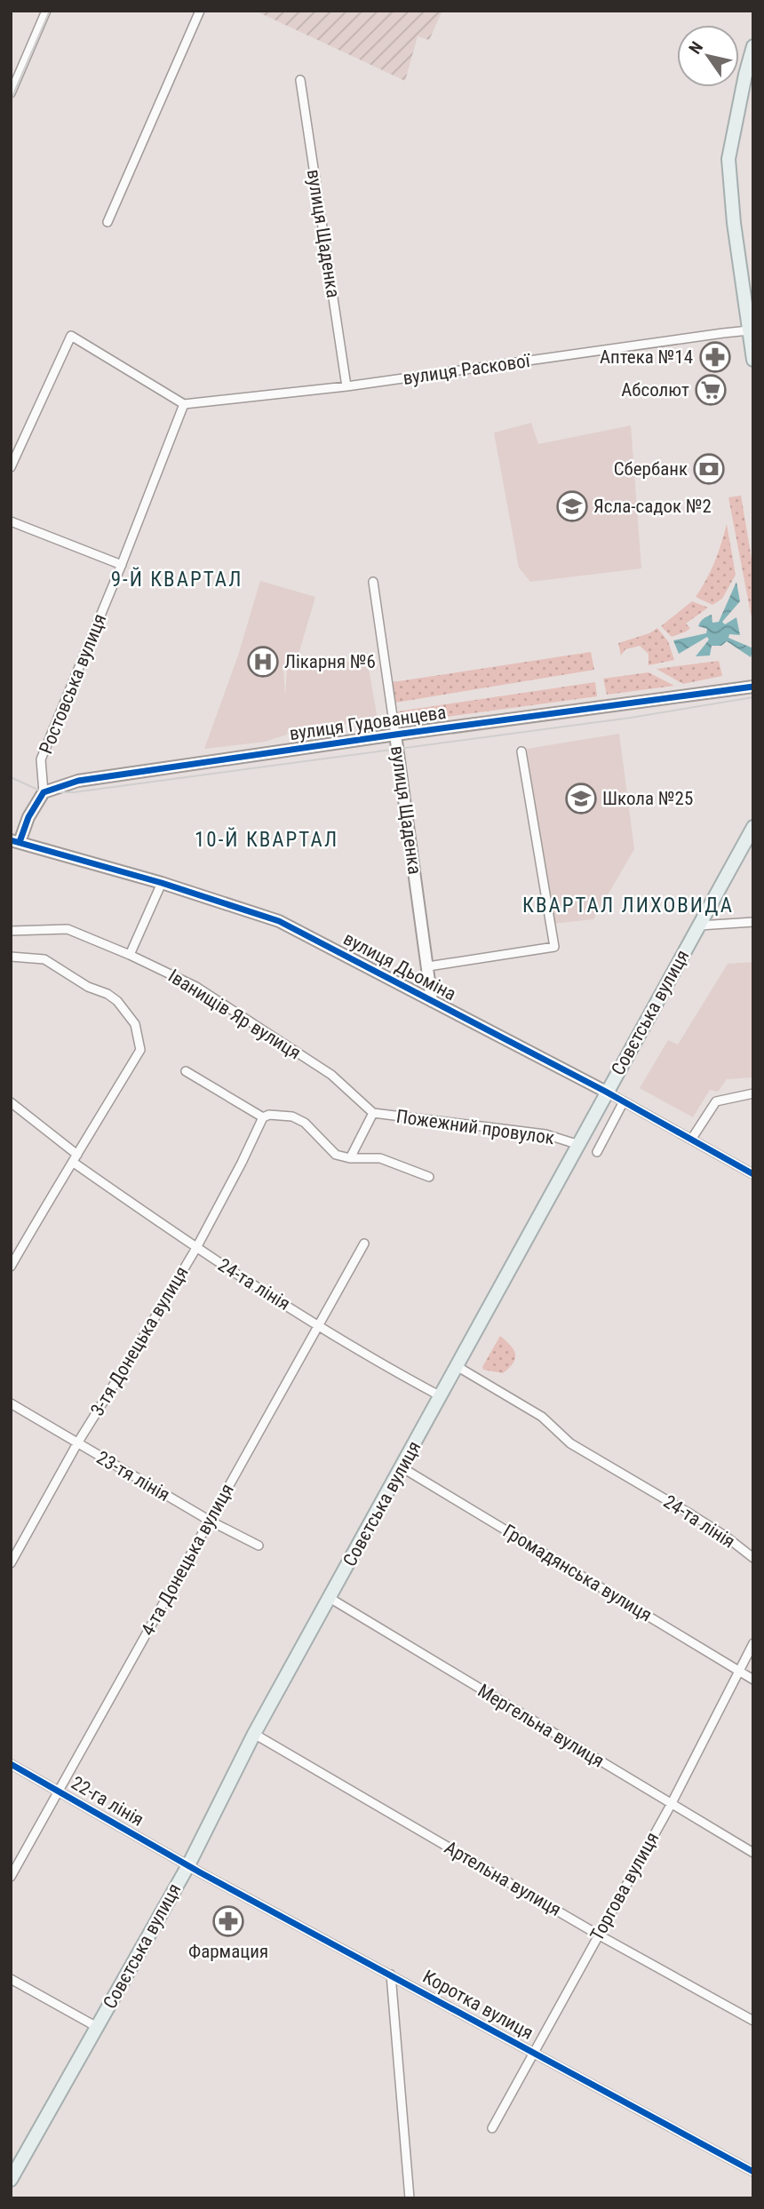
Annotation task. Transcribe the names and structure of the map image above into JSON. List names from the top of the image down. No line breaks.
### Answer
{"streets":{"main road":["Совєтська вулиця"],"street":["вулиця Щаденка","вулиця Раскової","Ростовська вулиця","вулиця Гудованцева","вулиця Дьоміна","Іванищів Яр вулиця","Пожежний провулок","24-та лінія","3-тя Донецька вулиця","23-тя лінія","4-та Донецька вулиця","Громадянська вулиця","Мергельна вулиця","22-га лінія","Артельна вулиця","Торгова вулиця","Коротка вулиця"]},"crossings":[["вулиця Щаденка","вулиця Раскової"],["вулиця Щаденка","вулиця Гудованцева"],["вулиця Щаденка","вулиця Дьоміна"],["вулиця Раскової","Ростовська вулиця"],["Ростовська вулиця","вулиця Гудованцева"],["вулиця Дьоміна","Совєтська вулиця"],["Совєтська вулиця","Пожежний провулок"],["Совєтська вулиця","24-та лінія"],["Совєтська вулиця","Громадянська вулиця"],["Совєтська вулиця","Мергельна вулиця"],["Совєтська вулиця","22-га лінія"],["Совєтська вулиця","Артельна вулиця"],["Совєтська вулиця","Коротка вулиця"],["Іванищів Яр вулиця","Пожежний провулок"],["24-та лінія","3-тя Донецька вулиця"],["24-та лінія","4-та Донецька вулиця"],["3-тя Донецька вулиця","23-тя лінія"],["23-тя лінія","4-та Донецька вулиця"],["4-та Донецька вулиця","22-га лінія"],["Громадянська вулиця","Торгова вулиця"],["Мергельна вулиця","Торгова вулиця"],["22-га лінія","Коротка вулиця"],["Артельна вулиця","Торгова вулиця"],["Торгова вулиця","Коротка вулиця"]],"districts":["9-Й КВАРТАЛ","10-Й КВАРТАЛ","КВАРТАЛ ЛИХОВИДА"],"places":{"pharmacy":["Аптека №14","Фармация"],"supermarket":["Абсолют"],"bank":["Сбербанк"],"school or university":["Ясла-садок №2","Школа №25"],"hospital":["Лікарня №6"]},"north":"top left"}
